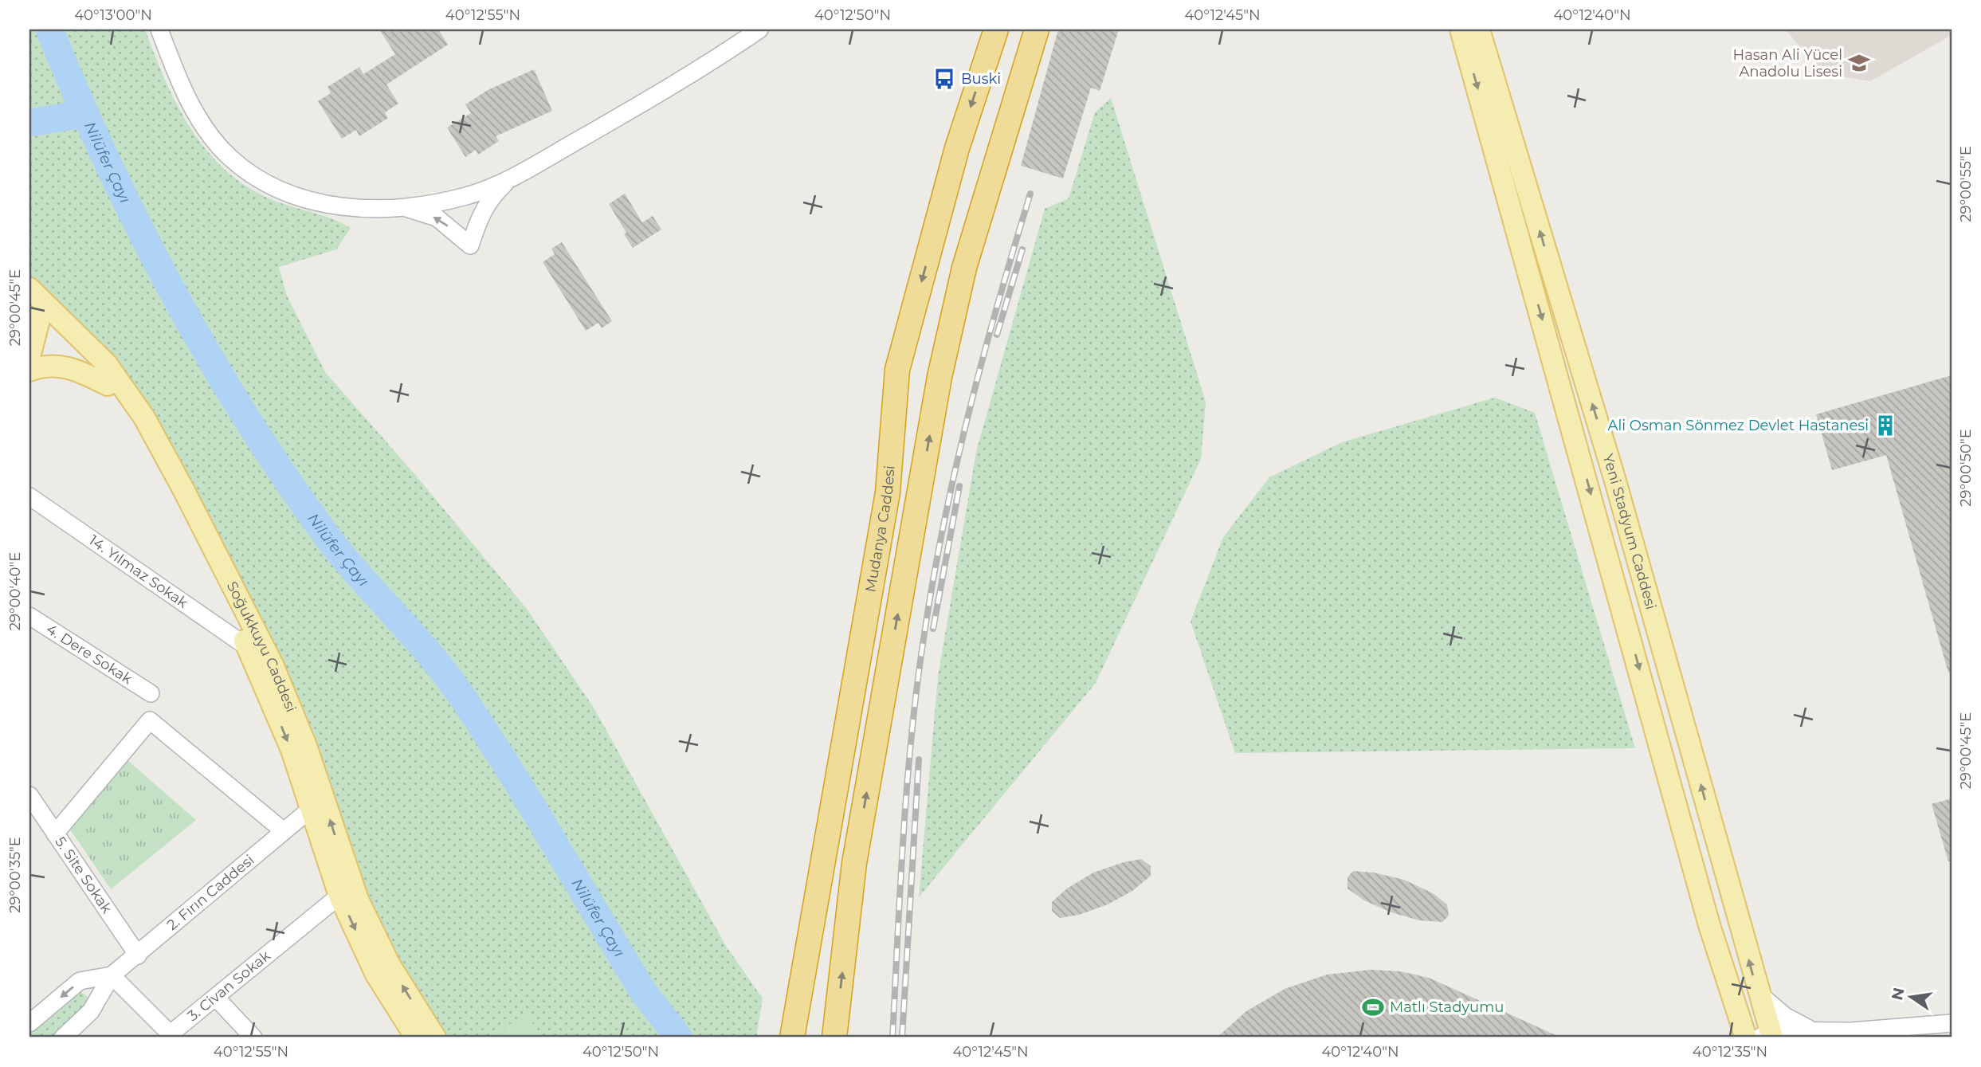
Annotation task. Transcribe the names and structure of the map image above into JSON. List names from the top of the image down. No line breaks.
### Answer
{"streets":{"highway":["Mudanya Caddesi"],"main road":["Yeni Stadyum Caddesi","Soğukkuyu Caddesi"],"street":["14. Yılmaz Sokak","4. Dere Sokak","5. Site Sokak","2. Fırın Caddesi","3. Civan Sokak"]},"crossings":[["14. Yılmaz Sokak","Soğukkuyu Caddesi"],["Soğukkuyu Caddesi","2. Fırın Caddesi"],["Soğukkuyu Caddesi","3. Civan Sokak"],["5. Site Sokak","2. Fırın Caddesi"]],"water":["Nilüfer Çayı"],"places":{"school or university":["Hasan Ali Yücel Anadolu Lisesi"],"bus stop":["Buski"],"building":["Ali Osman Sönmez Devlet Hastanesi"],"sports":["Matlı Stadyumu"]},"north":"left","coordinates":["40°13'00\"N","40°12'55\"N","40°12'50\"N","40°12'45\"N","40°12'40\"N","29°00'55\"E","29°00'45\"E","29°00'50\"E","29°00'40\"E","29°00'35\"E","40°12'35\"N"]}
